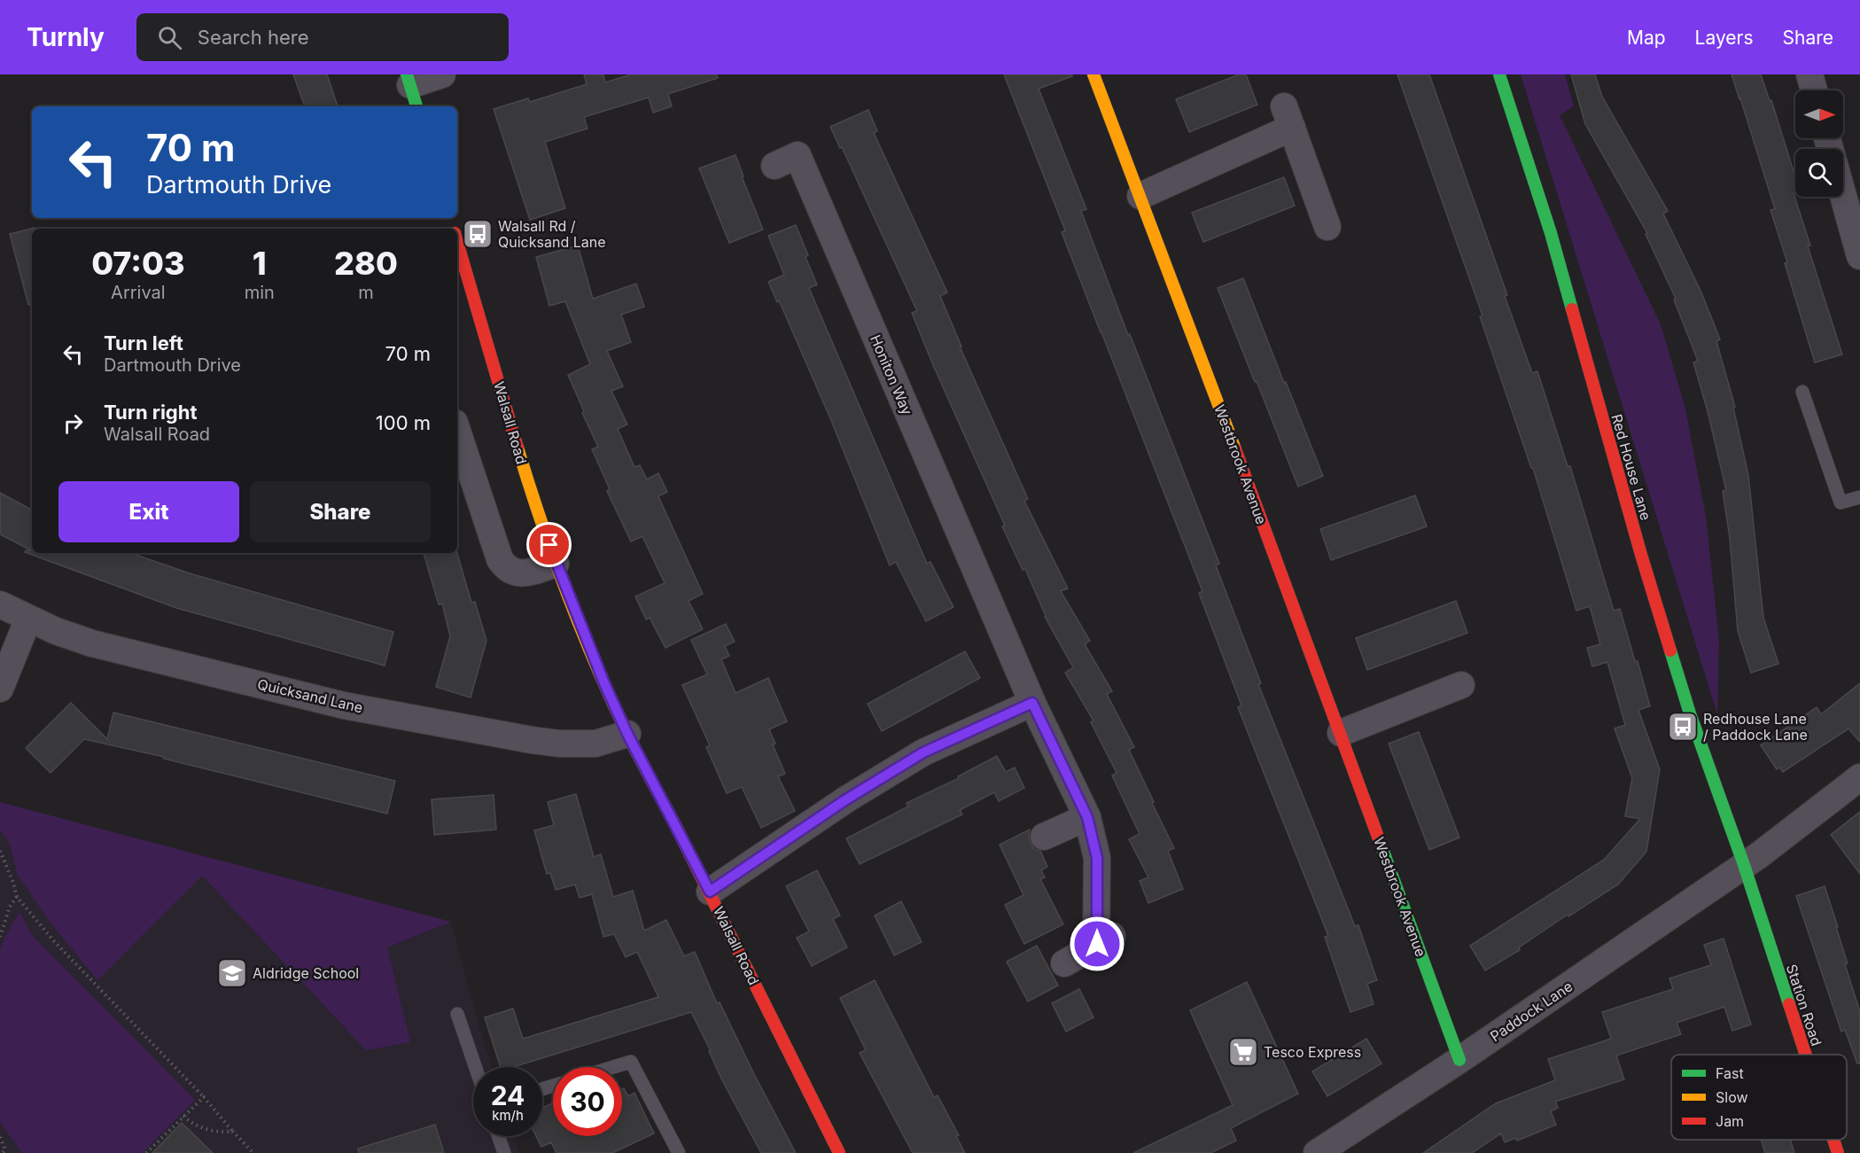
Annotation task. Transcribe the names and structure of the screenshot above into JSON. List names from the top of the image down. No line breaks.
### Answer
{"streets":{"street":["Honiton Way","Walsall Road","Westbrook Avenue","Red House Lane","Quicksand Lane","Station Road","Paddock Lane"]},"crossings":[["Walsall Road","Quicksand Lane"],["Westbrook Avenue","Paddock Lane"],["Red House Lane","Station Road"],["Red House Lane","Paddock Lane"],["Station Road","Paddock Lane"]],"places":{"bus stop":["Walsall Rd / Quicksand Lane","Redhouse Lane / Paddock Lane"],"school or university":["Aldridge School"],"supermarket":["Tesco Express"]},"legend":["Fast","Slow","Jam"],"north":"right","page":{"header":"Turnly","search":"Search here","nav":["Map","Layers","Share"],"turn":["70 m","Dartmouth Drive"],"eta":["07:03","Arrival","1","min","280","m"],"list":[{"name":"Turn left","note":"Dartmouth Drive","value":"70 m"},{"name":"Turn right","note":"Walsall Road","value":"100 m"}],"buttons":["Exit","Share"],"speed":"24 km/h","limit":"30"}}
